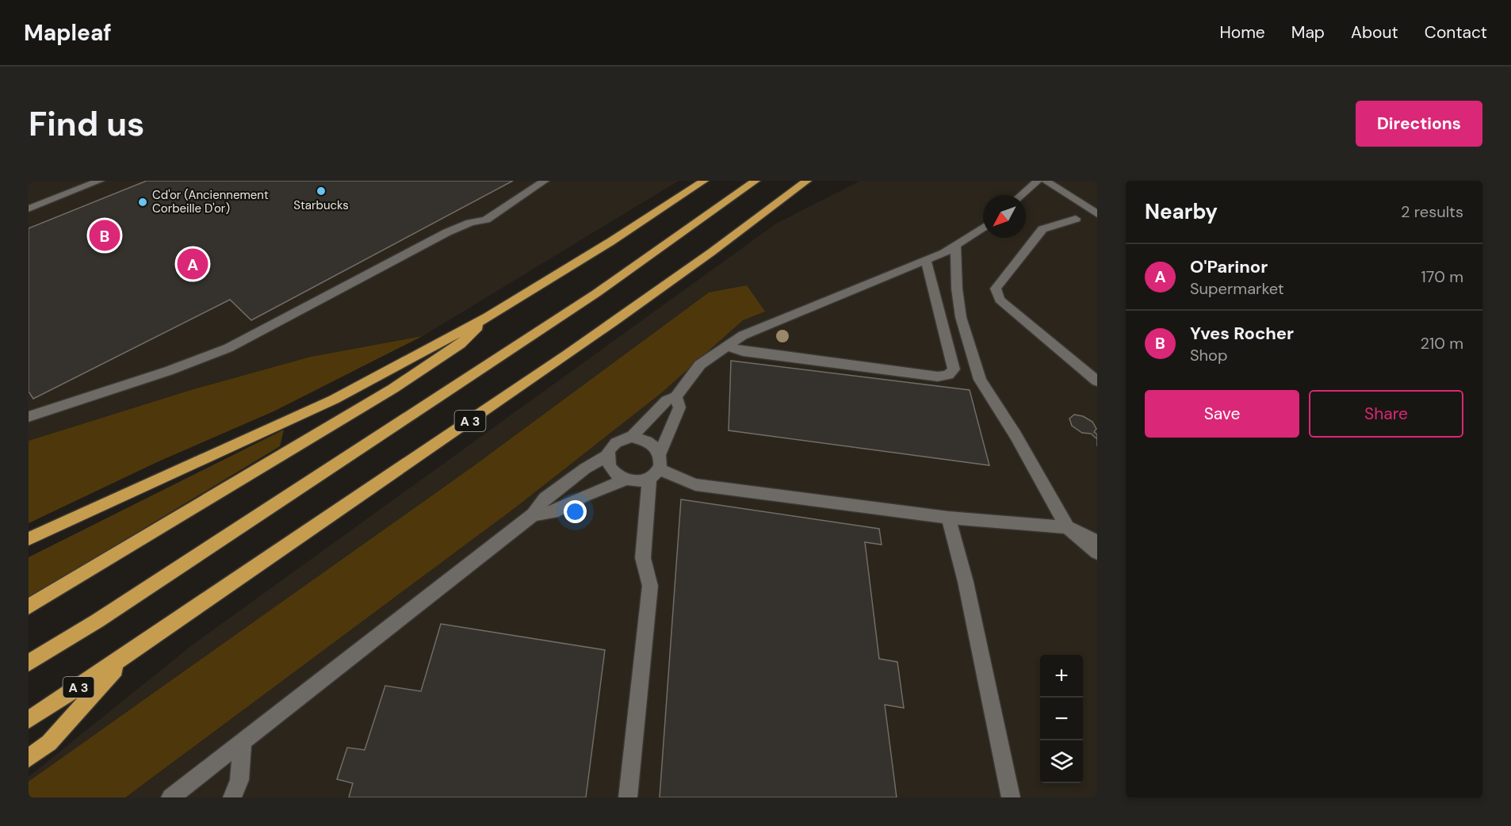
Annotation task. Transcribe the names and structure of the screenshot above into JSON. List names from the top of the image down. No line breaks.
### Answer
{"streets":{"highway":["A 3"]},"places":["Starbucks","Cd'or (Anciennement Corbeille D'or)"],"north":"bottom left","page":{"header":"Mapleaf","nav":["Home","Map","About","Contact"],"buttons":["Directions",["Save","Share"]],"title":"Find us","heading":["Nearby","2 results"],"pins":["B","A"],"list":[{"mark":"A","name":"O'Parinor","note":"Supermarket","value":"170 m"},{"mark":"B","name":"Yves Rocher","note":"Shop","value":"210 m"}],"map_buttons":["+","−"]}}
